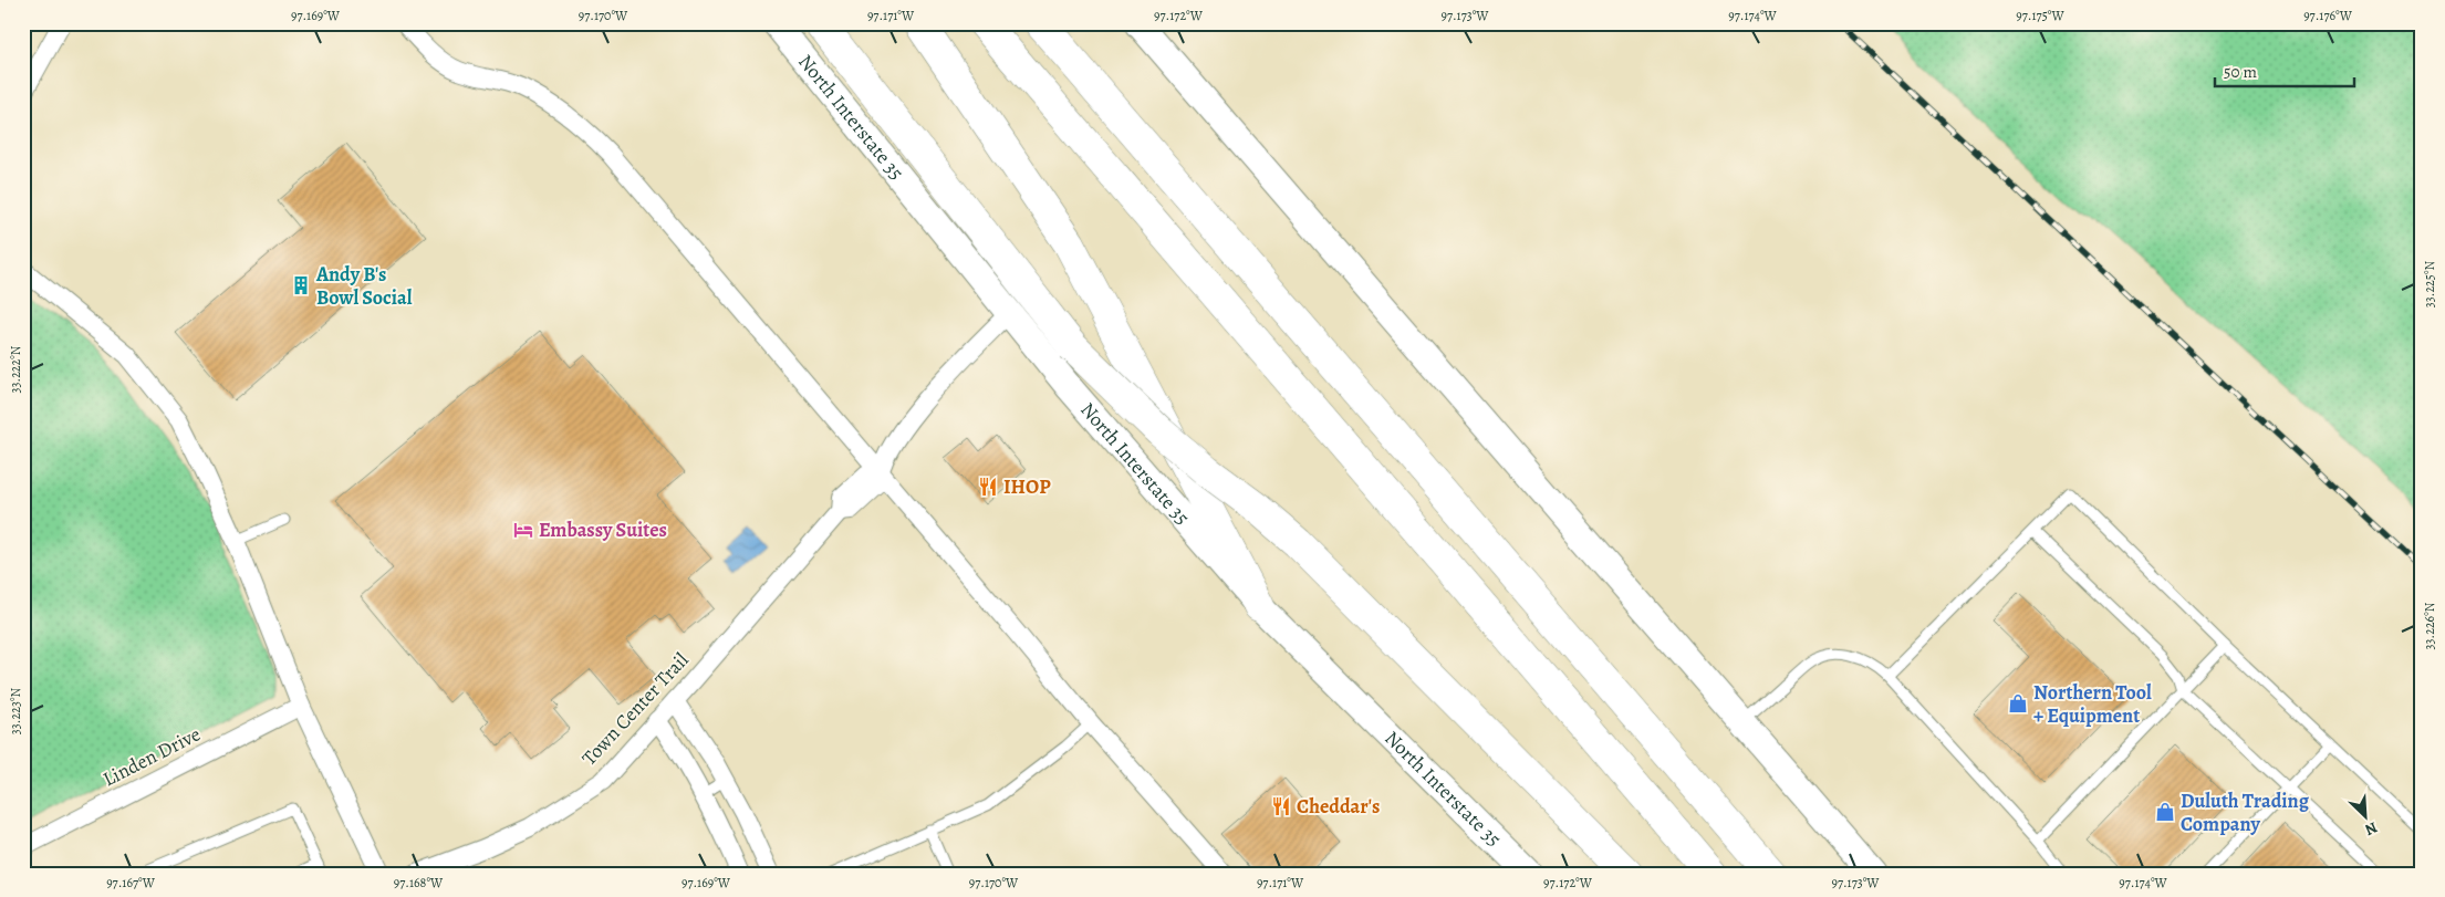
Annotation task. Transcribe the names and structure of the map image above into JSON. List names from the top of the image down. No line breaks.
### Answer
{"streets":{"main road":["North Interstate 35"],"street":["Town Center Trail","Linden Drive"]},"crossings":[["North Interstate 35","Town Center Trail"]],"places":{"building":["Andy B's Bowl Social"],"restaurant":["IHOP","Cheddar's"],"hotel":["Embassy Suites"],"shop":["Northern Tool + Equipment","Duluth Trading Company"]},"scale_bar":"50 m","north":"bottom right","coordinates":["97.169°W","97.170°W","97.171°W","97.172°W","97.173°W","97.174°W","97.175°W","97.176°W","33.225°N","33.222°N","33.226°N","33.223°N","97.167°W","97.168°W"]}
